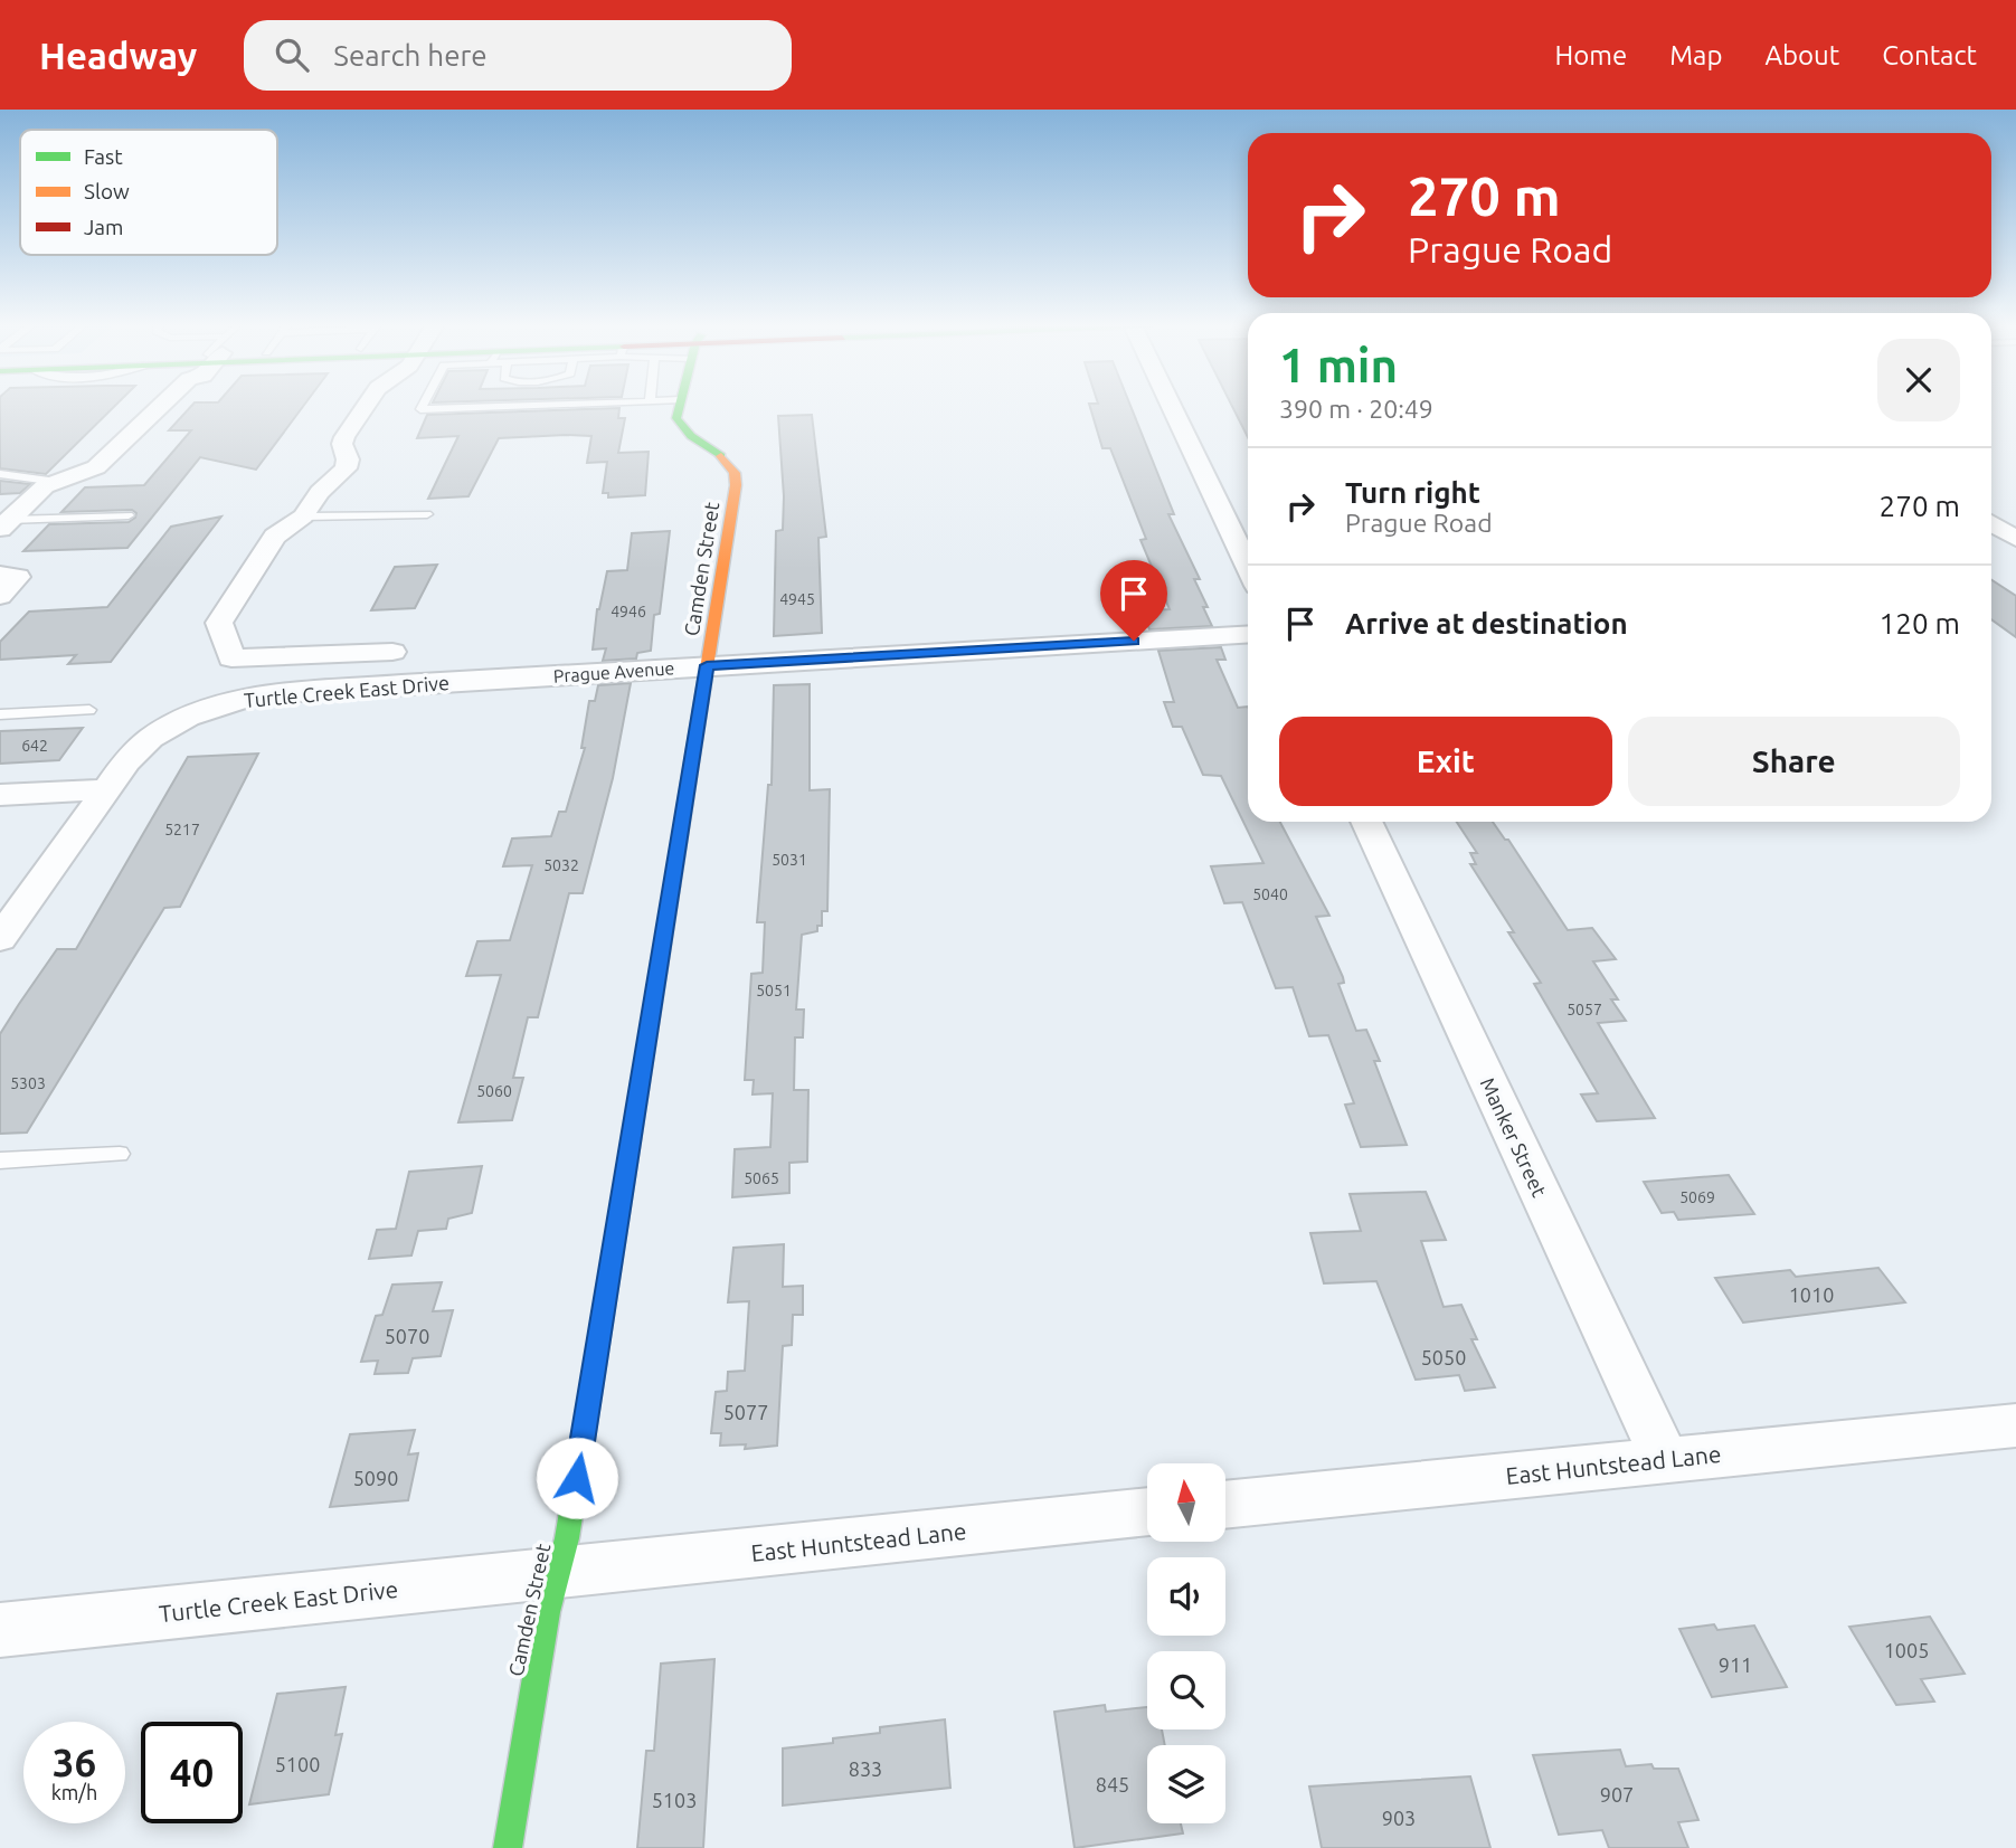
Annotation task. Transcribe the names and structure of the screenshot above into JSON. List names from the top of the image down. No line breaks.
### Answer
{"streets":{"main road":["Camden Street"],"street":["Prague Avenue","Turtle Creek East Drive","Manker Street","East Huntstead Lane"]},"crossings":[["Camden Street","Prague Avenue"],["Camden Street","Turtle Creek East Drive"],["Camden Street","East Huntstead Lane"],["Prague Avenue","Turtle Creek East Drive"],["Turtle Creek East Drive","East Huntstead Lane"],["Manker Street","East Huntstead Lane"]],"house_numbers":["4945","4946","642","5217","5031","5032","5040","5051","5057","5303","5060","5065","5069","1010","5070","5050","5077","5090","1005","911","5100","833","845","907","5103","903"],"legend":["Fast","Slow","Jam"],"north":"top","page":{"header":"Headway","search":"Search here","nav":["Home","Map","About","Contact"],"turn":["270 m","Prague Road"],"heading":["1 min","390 m · 20:49"],"list":[{"name":"Turn right","note":"Prague Road","value":"270 m"},{"name":"Arrive at destination","value":"120 m"}],"buttons":["Exit","Share"],"speed":"36 km/h","limit":"40"}}
